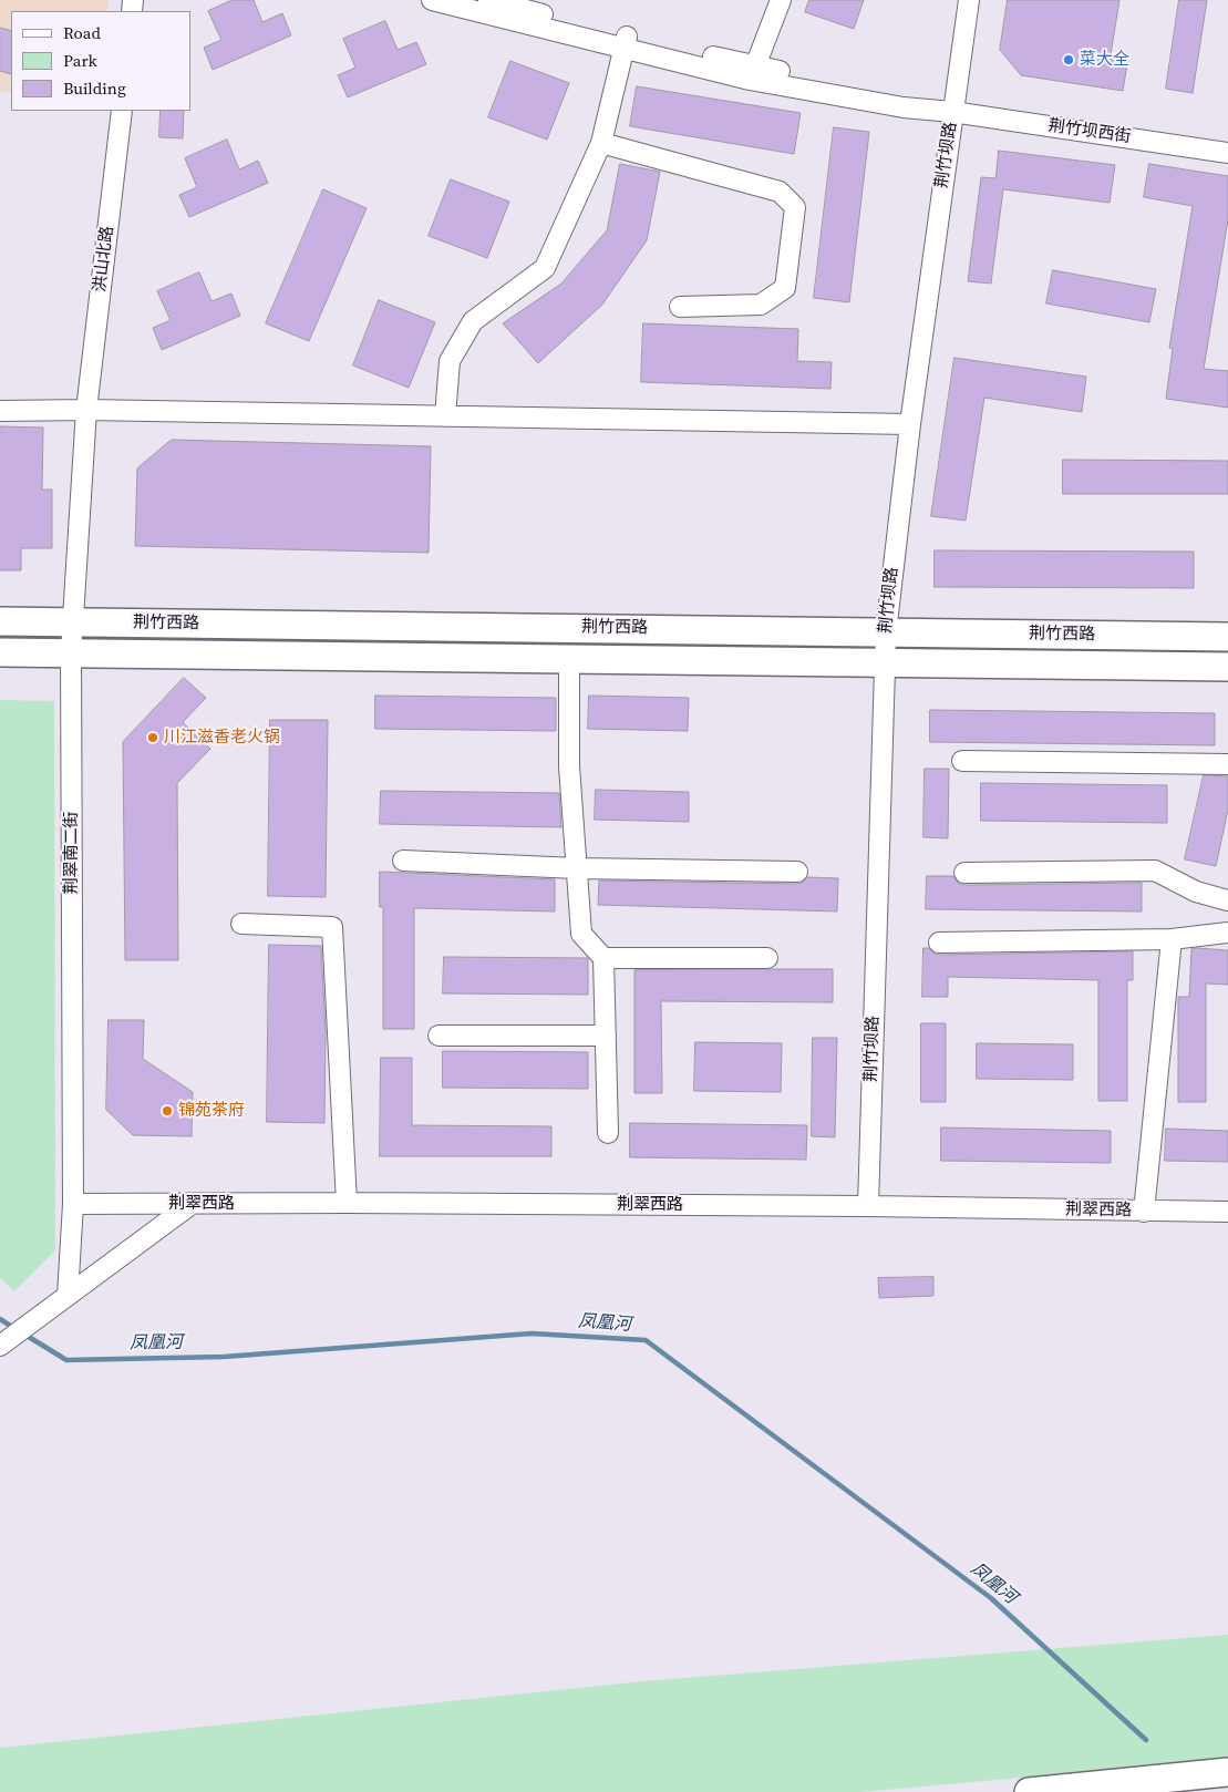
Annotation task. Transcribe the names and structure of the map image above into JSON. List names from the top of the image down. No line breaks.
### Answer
{"streets":{"main road":["荆竹西路"],"street":["荆竹坝西街","荆竹坝路","洪山北路","荆翠南二街","荆翠西路"]},"crossings":[["荆竹坝西街","荆竹坝路"],["荆竹坝路","荆竹西路"],["荆竹坝路","荆翠西路"],["洪山北路","荆翠南二街"],["荆竹西路","荆翠南二街"],["荆翠南二街","荆翠西路"]],"water":["凤凰河"],"places":["菜大全","川江滋香老火锅","锦苑茶府"],"legend":["Road","Park","Building"]}
